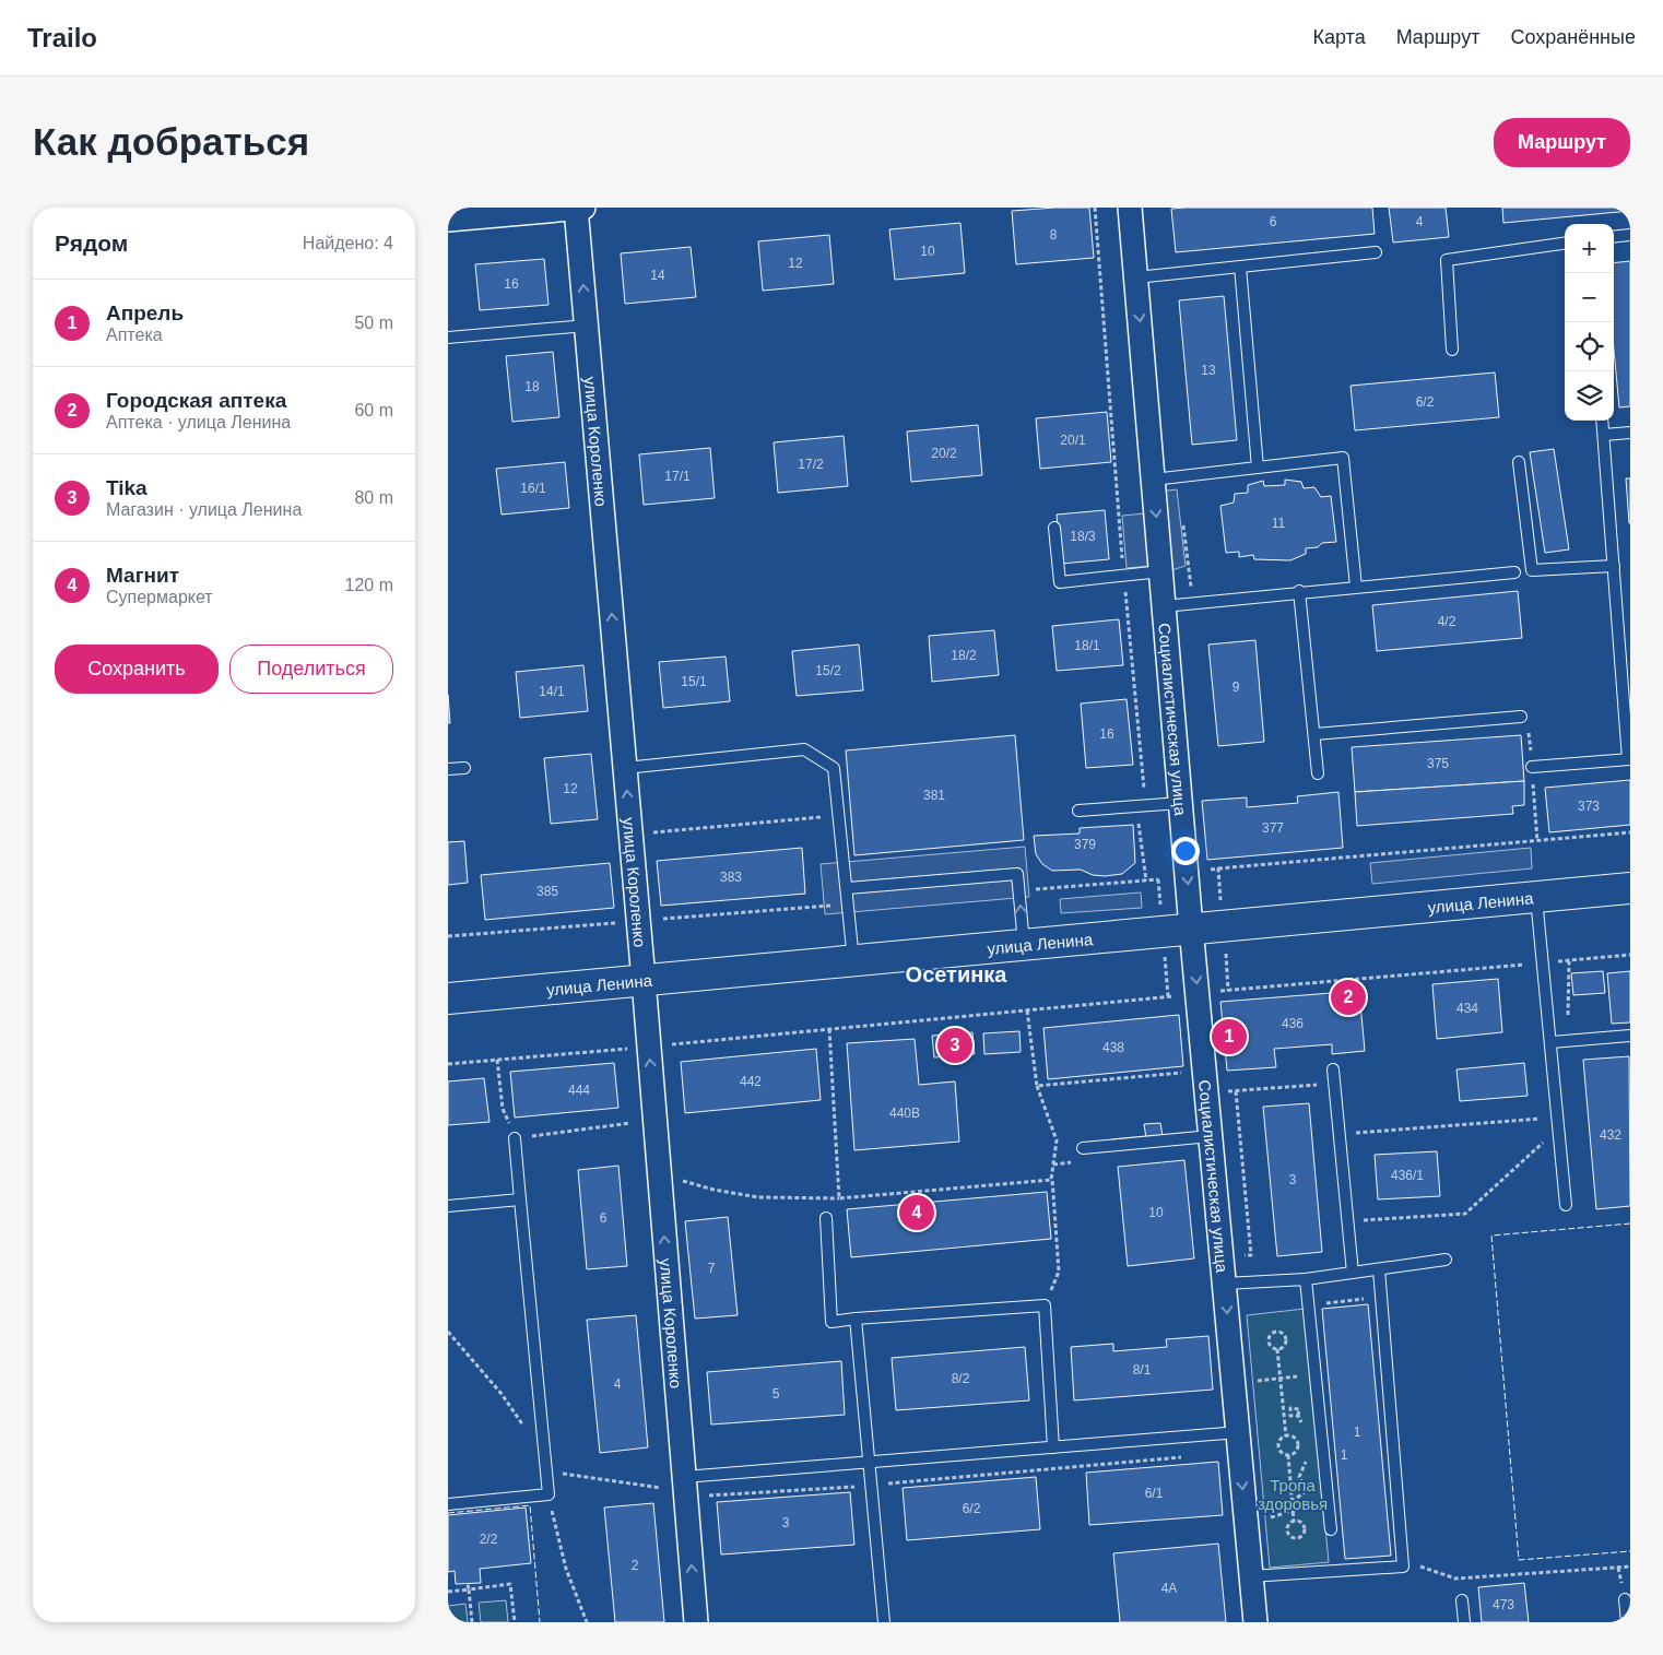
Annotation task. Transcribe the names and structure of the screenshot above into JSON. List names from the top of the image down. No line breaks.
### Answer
{"streets":{"main road":["улица Ленина"],"street":["улица Короленко","Социалистическая улица"]},"crossings":[["улица Короленко","улица Ленина"],["Социалистическая улица","улица Ленина"]],"one_way":["улица Короленко","Социалистическая улица"],"districts":["Осетинка"],"parks":["Тропа здоровья"],"house_numbers":["6","4","8","10","12","14","16","13","18","6/2","20/1","20/2","17/2","17/1","16/1","11","18/3","4/2","18/1","18/2","15/2","15/1","9","14/1","16","375","12","381","373","377","379","383","385","434","436","438","442","444","440В","432","436/1","3","10","6","7","8/1","8/2","4","5","1","1","6/1","6/2","3","2/2","2","4А","473"],"page":{"header":"Trailo","nav":["Карта","Маршрут","Сохранённые"],"buttons":["Маршрут",["Сохранить","Поделиться"]],"title":"Как добраться","heading":["Рядом","Найдено: 4"],"map_buttons":["+","−"],"list":[{"mark":"1","name":"Апрель","note":"Аптека","value":"50 m"},{"mark":"2","name":"Городская аптека","note":"Аптека · улица Ленина","value":"60 m"},{"mark":"3","name":"Tika","note":"Магазин · улица Ленина","value":"80 m"},{"mark":"4","name":"Магнит","note":"Супермаркет","value":"120 m"}],"pins":["2","1","3","4"]}}
